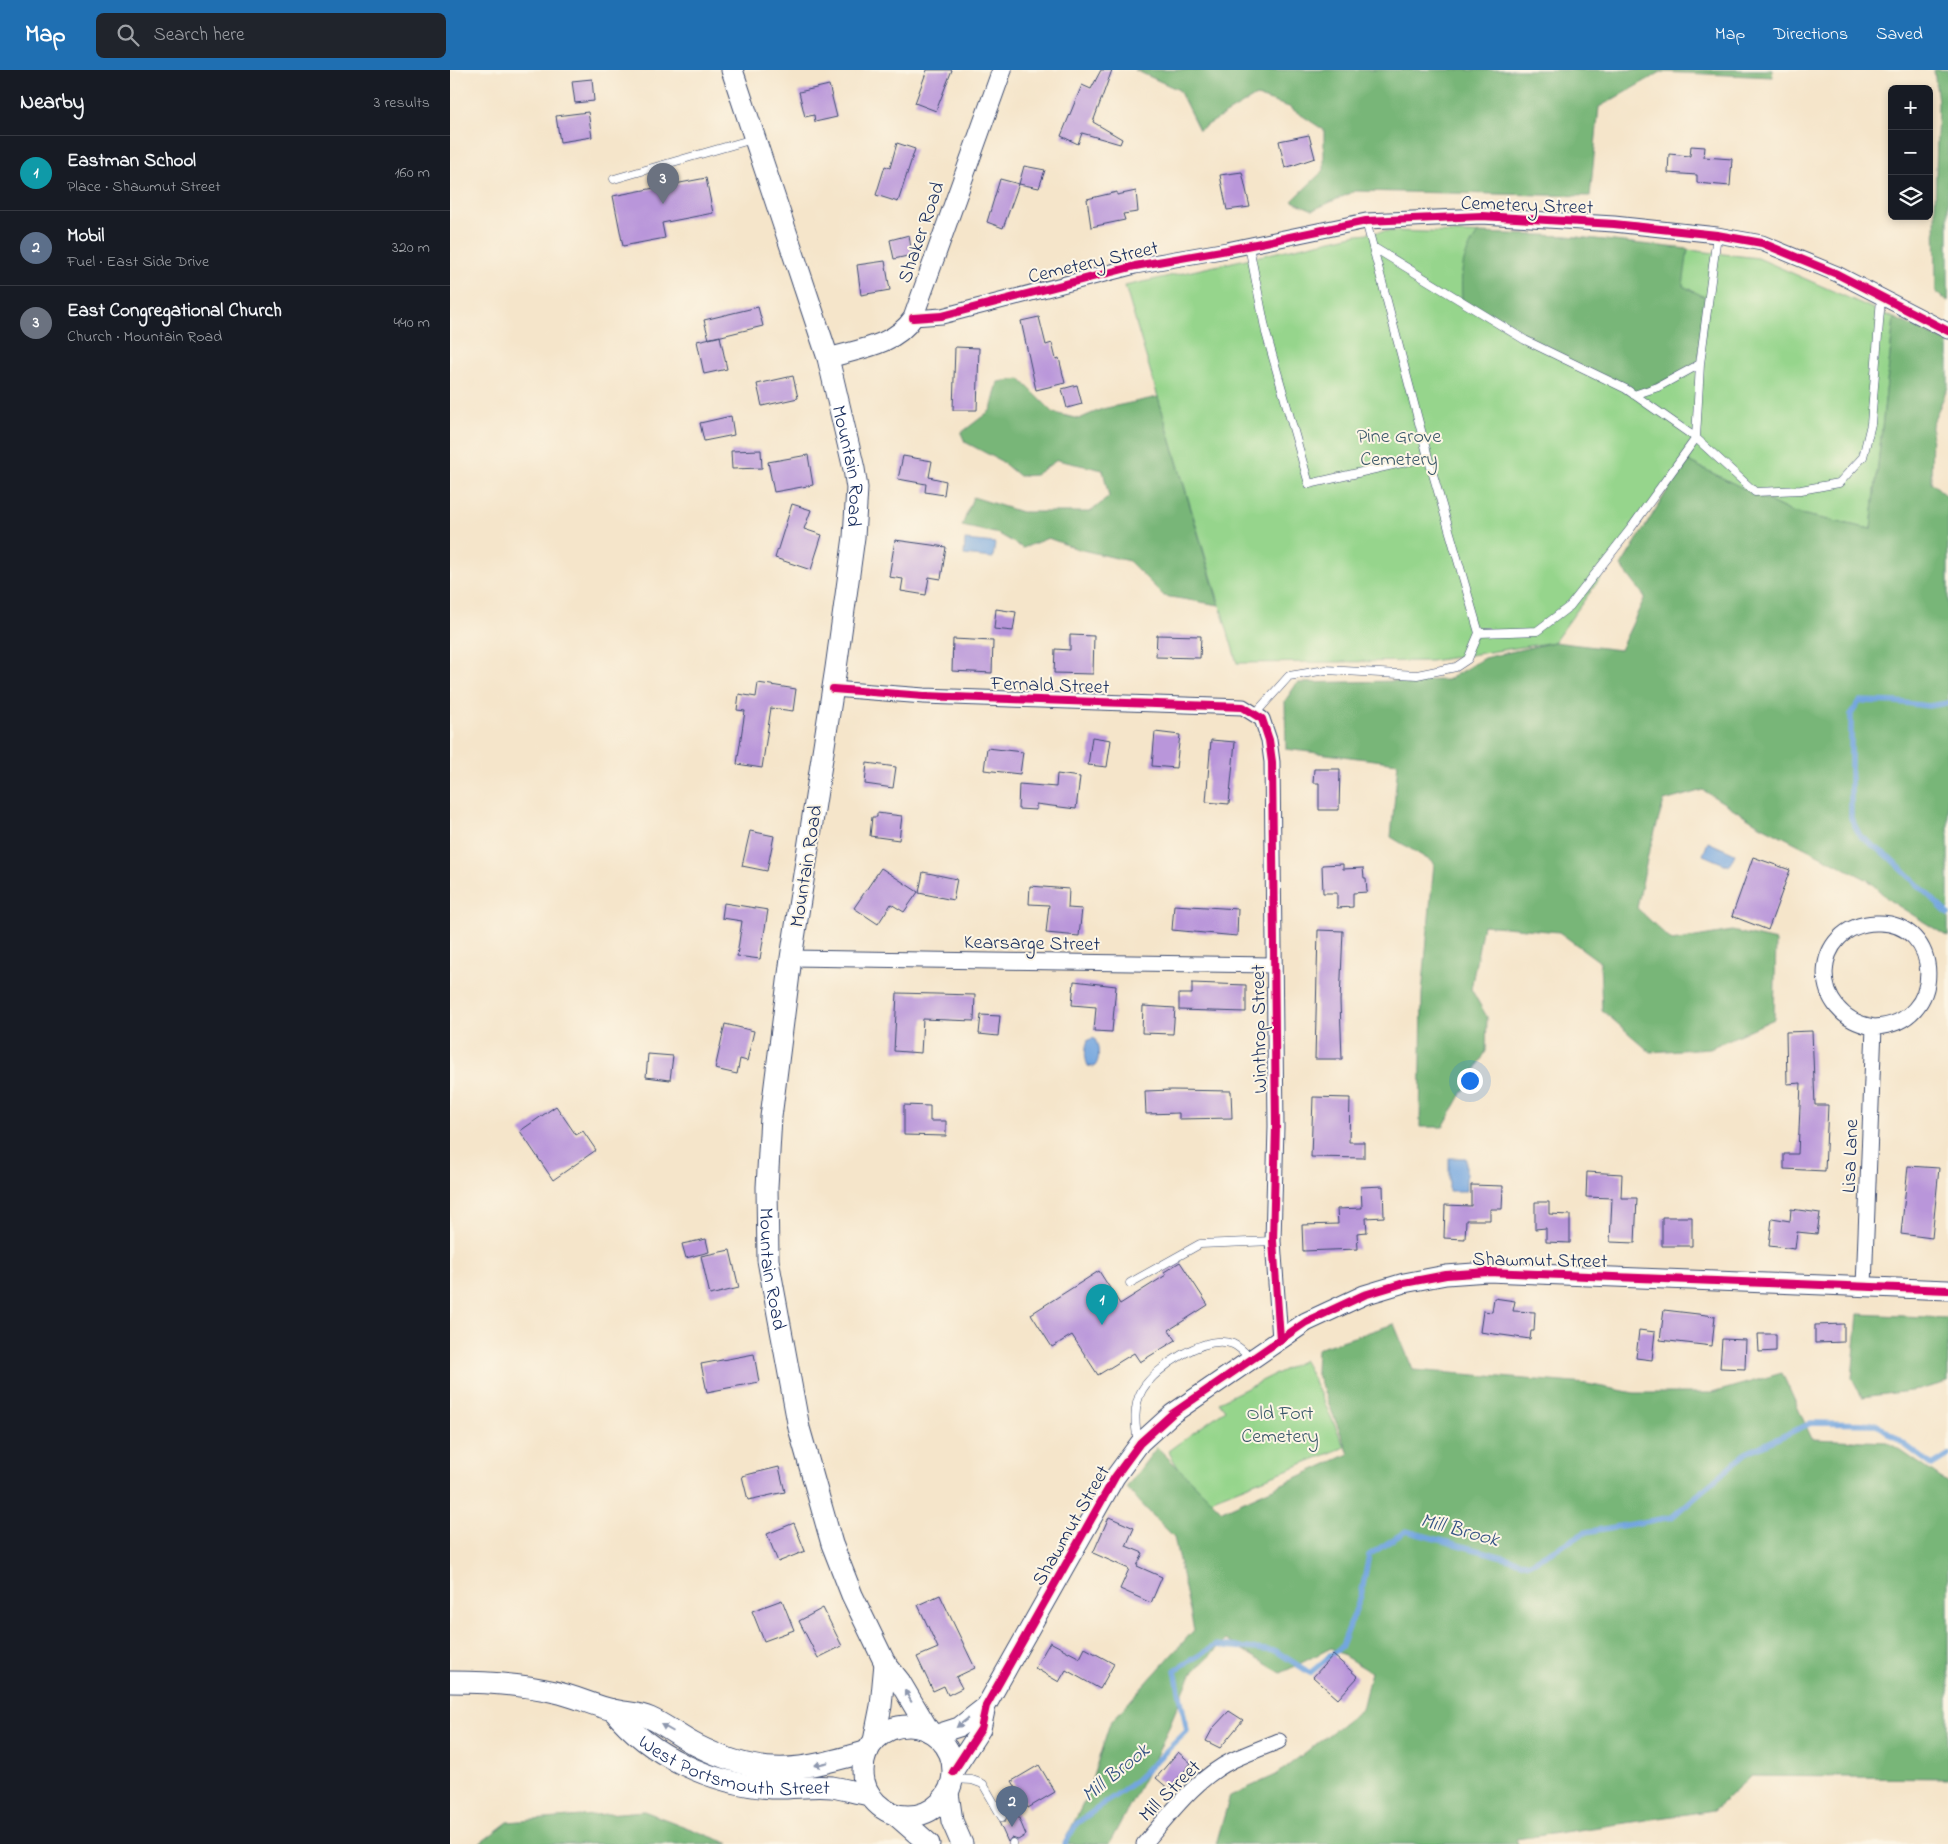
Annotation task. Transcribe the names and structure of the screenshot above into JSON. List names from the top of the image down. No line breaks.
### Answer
{"streets":{"main road":["Mountain Road","West Portsmouth Street"],"street":["Cemetery Street","Shaker Road","Fernald Street","Kearsarge Street","Winthrop Street","Lisa Lane","Shawmut Street","Mill Street"]},"crossings":[["Cemetery Street","Shaker Road"],["Shaker Road","Mountain Road"],["Mountain Road","Fernald Street"],["Mountain Road","Kearsarge Street"],["Mountain Road","Shawmut Street"],["Mountain Road","West Portsmouth Street"],["Fernald Street","Winthrop Street"],["Kearsarge Street","Winthrop Street"],["Winthrop Street","Shawmut Street"],["Lisa Lane","Shawmut Street"],["Shawmut Street","West Portsmouth Street"]],"water":["Mill Brook"],"parks":["Pine Grove Cemetery","Old Fort Cemetery"],"page":{"header":"Map","search":"Search here","nav":["Map","Directions","Saved"],"heading":["Nearby","3 results"],"map_buttons":["+","−"],"list":[{"mark":"1","name":"Eastman School","note":"Place · Shawmut Street","value":"160 m"},{"mark":"2","name":"Mobil","note":"Fuel · East Side Drive","value":"320 m"},{"mark":"3","name":"East Congregational Church","note":"Church · Mountain Road","value":"440 m"}],"pins":["3","1","2"]}}
